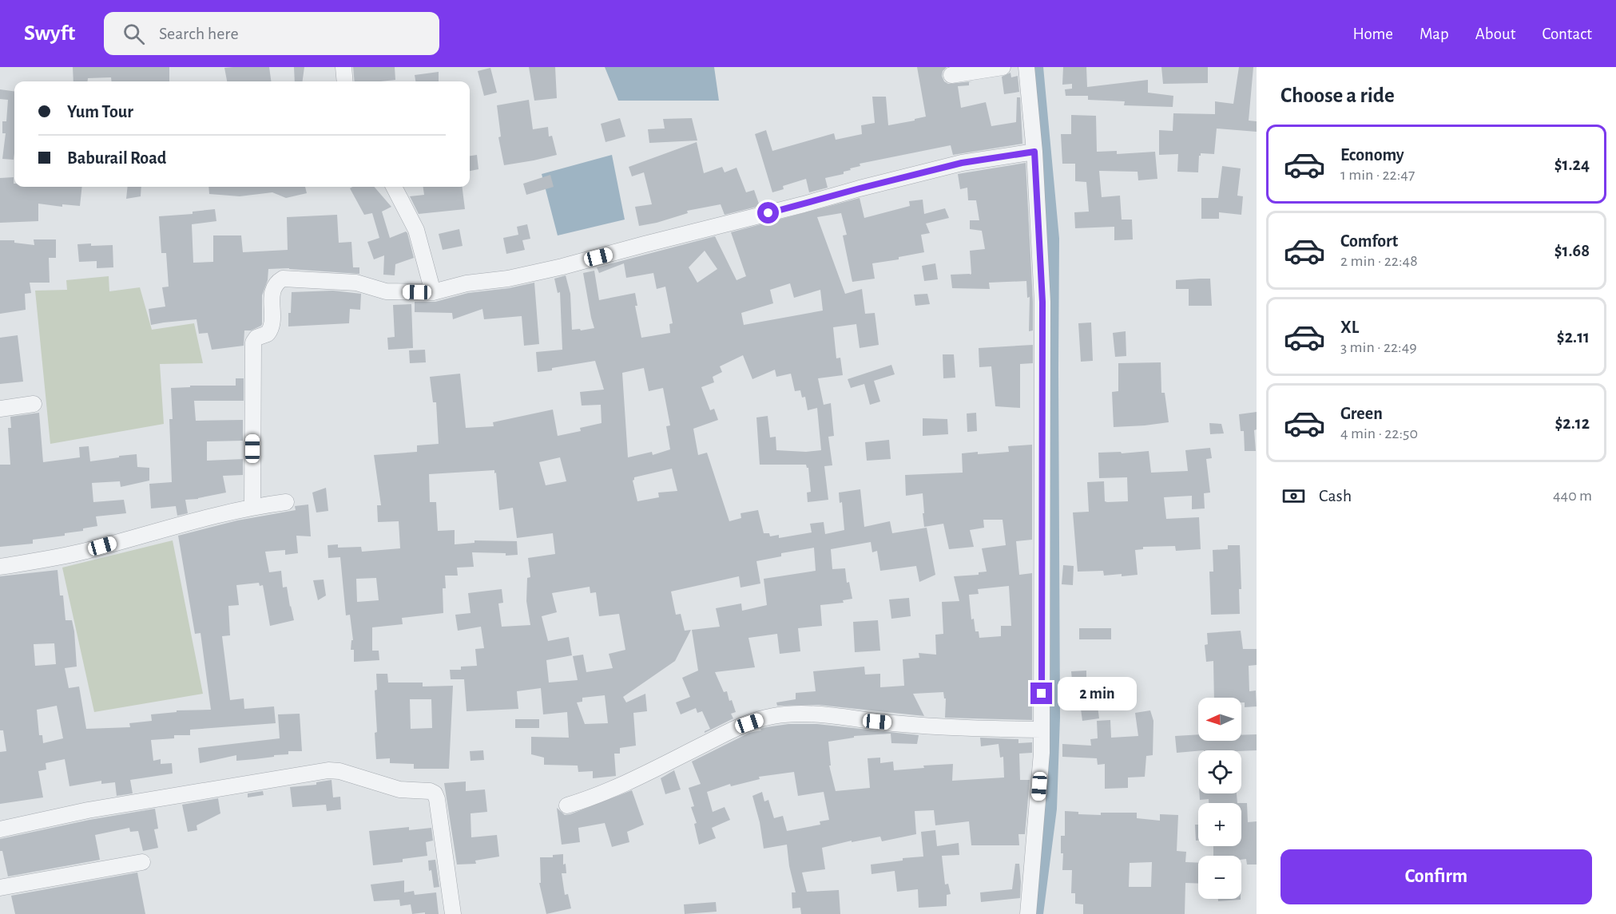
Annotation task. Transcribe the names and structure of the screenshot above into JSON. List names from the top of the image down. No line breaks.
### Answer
{"north":"left","page":{"header":"Swyft","search":"Search here","nav":["Home","Map","About","Contact"],"heading":"Choose a ride","banner":["Yum Tour","Baburail Road"],"list":[{"name":"Economy","note":"1 min · 22:47","value":"$1.24"},{"name":"Comfort","note":"2 min · 22:48","value":"$1.68"},{"name":"XL","note":"3 min · 22:49","value":"$2.11"},{"name":"Green","note":"4 min · 22:50","value":"$2.12"}],"pay":["Cash","440 m"],"bubble":"2 min","map_buttons":["+","−"],"buttons":"Confirm"}}
